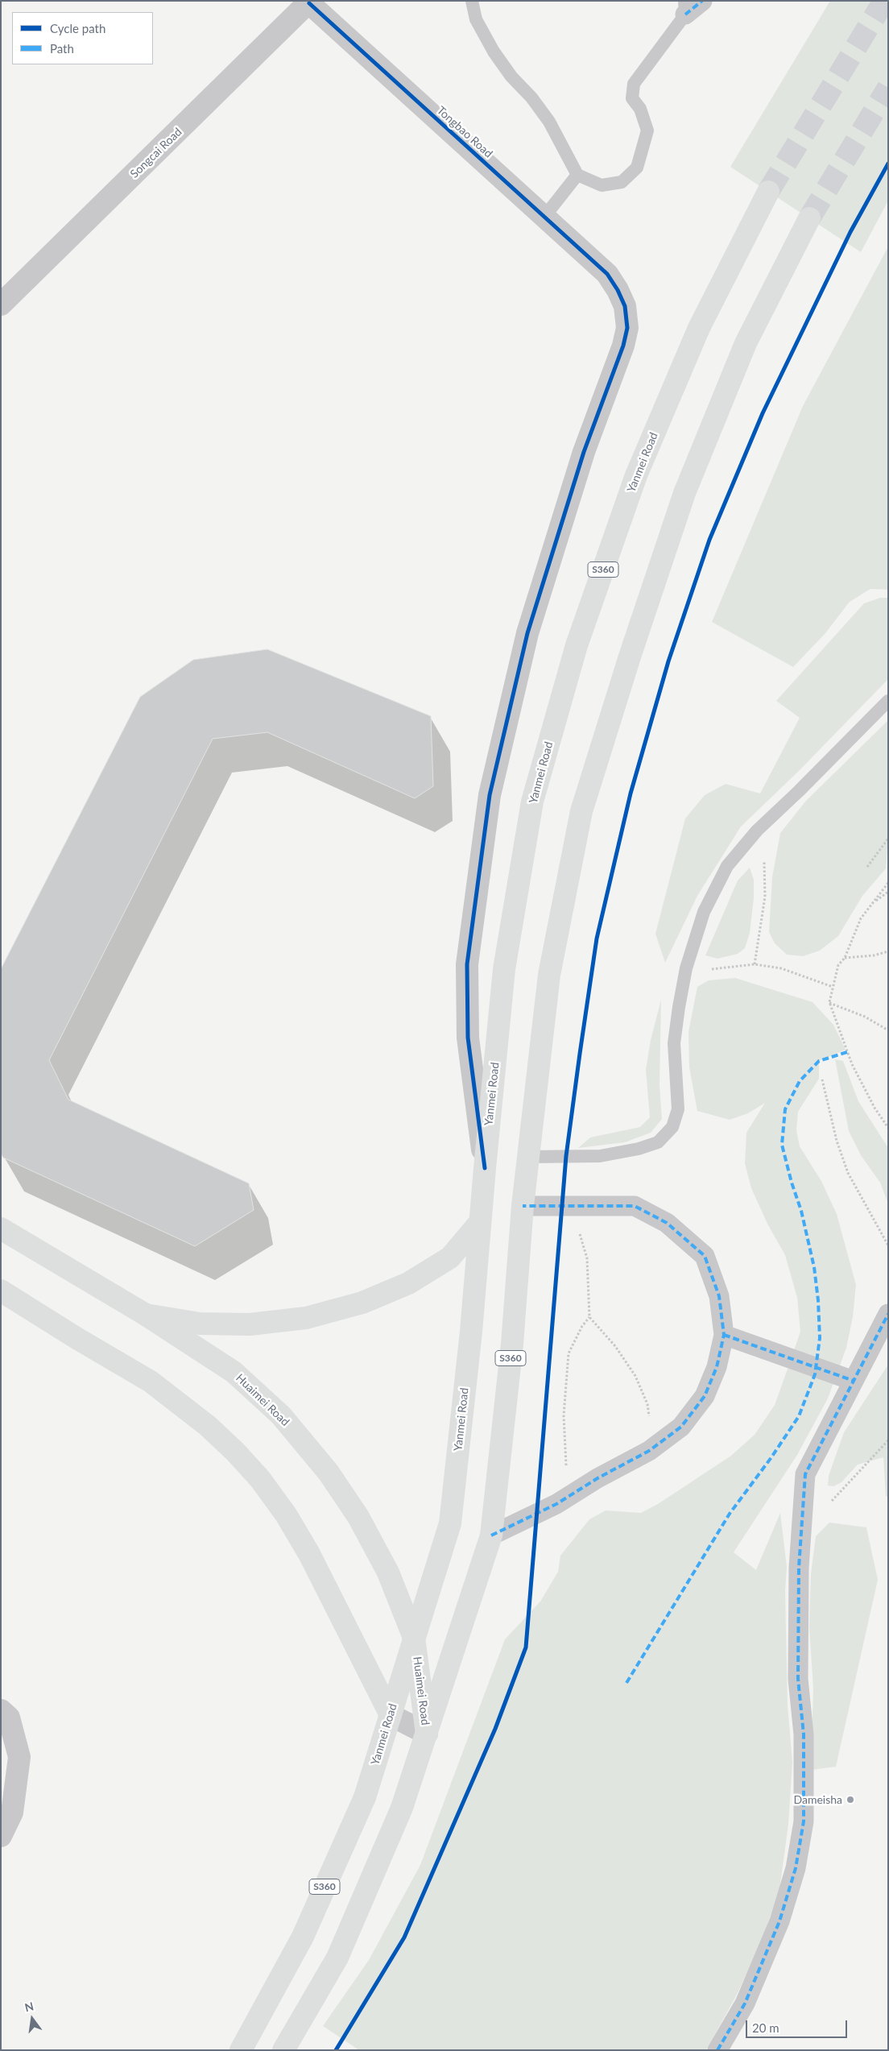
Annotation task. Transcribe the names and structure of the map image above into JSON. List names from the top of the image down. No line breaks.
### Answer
{"streets":{"main road":["Yanmei Road","S360","Huaimei Road"],"street":["Tongbao Road","Songcai Road"]},"crossings":[["Tongbao Road","Songcai Road"],["Tongbao Road","Yanmei Road"],["Yanmei Road","Huaimei Road"],["S360","Huaimei Road"]],"places":["Dameisha"],"legend":["Cycle path","Path"],"scale_bar":"20 m","north":"top"}
